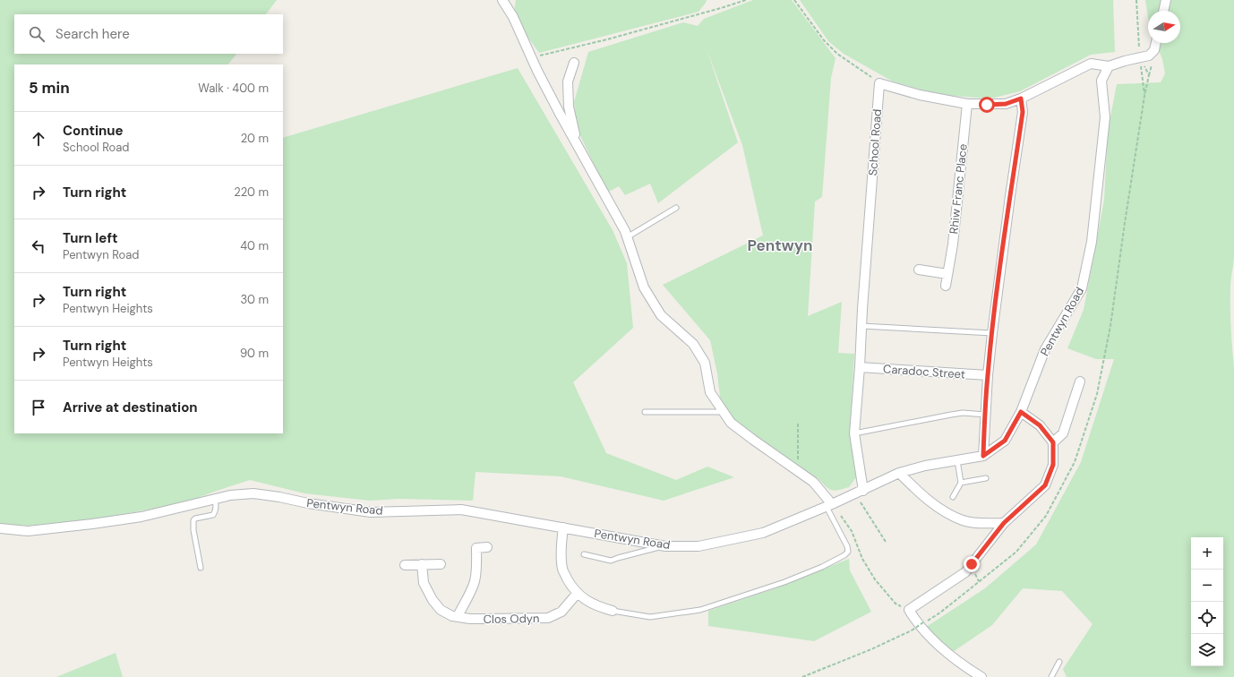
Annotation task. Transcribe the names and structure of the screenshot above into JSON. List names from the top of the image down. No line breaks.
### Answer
{"streets":{"street":["School Road","Rhiw Franc Place","Pentwyn Road","Caradoc Street","Clos Odyn"]},"crossings":[["School Road","Pentwyn Road"],["School Road","Caradoc Street"]],"districts":["Pentwyn"],"north":"right","page":{"search":"Search here","heading":["5 min","Walk · 400 m"],"list":[["Continue","School Road","20 m"],["Turn right","220 m"],["Turn left","Pentwyn Road","40 m"],["Turn right","Pentwyn Heights","30 m"],["Turn right","Pentwyn Heights","90 m"],"Arrive at destination"],"map_buttons":["+","−"]}}
